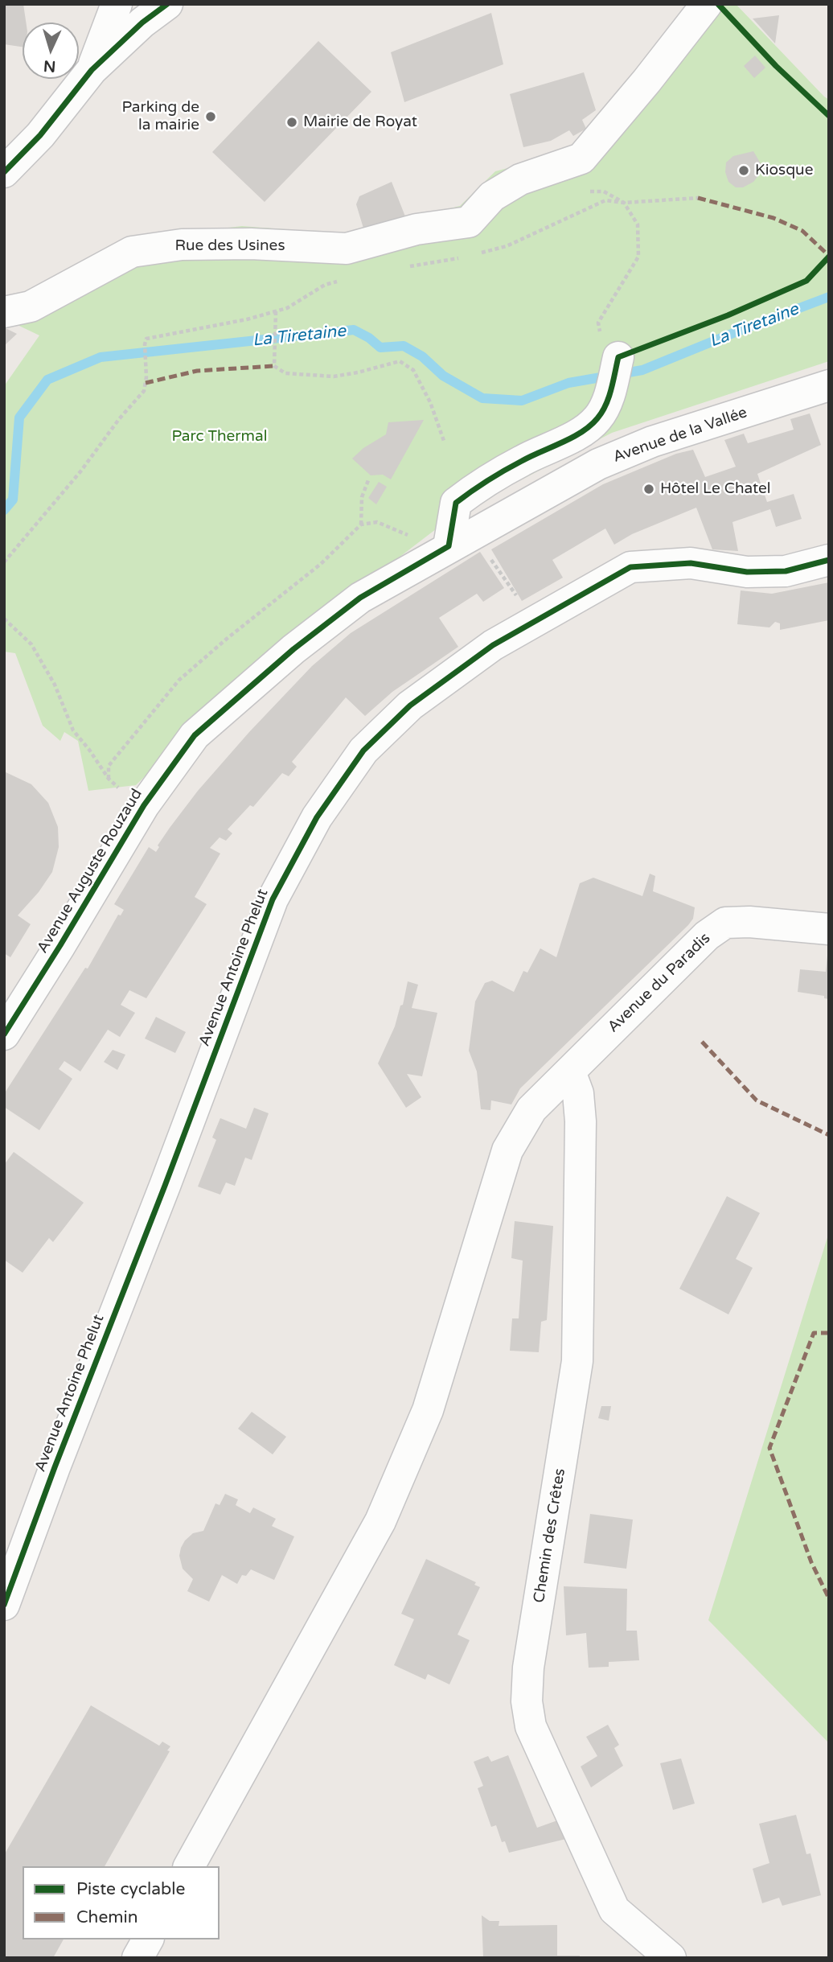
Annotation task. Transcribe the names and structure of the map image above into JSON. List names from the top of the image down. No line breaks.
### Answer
{"streets":{"street":["Rue des Usines","Avenue de la Vallée","Avenue Auguste Rouzaud","Avenue Antoine Phelut","Avenue du Paradis","Chemin des Crêtes"]},"crossings":[["Avenue de la Vallée","Avenue Auguste Rouzaud"],["Avenue du Paradis","Chemin des Crêtes"]],"water":["La Tiretaine"],"parks":["Parc Thermal"],"places":["Parking de la mairie","Mairie de Royat","Kiosque","Hôtel Le Chatel"],"legend":["Piste cyclable","Chemin"],"north":"bottom"}
